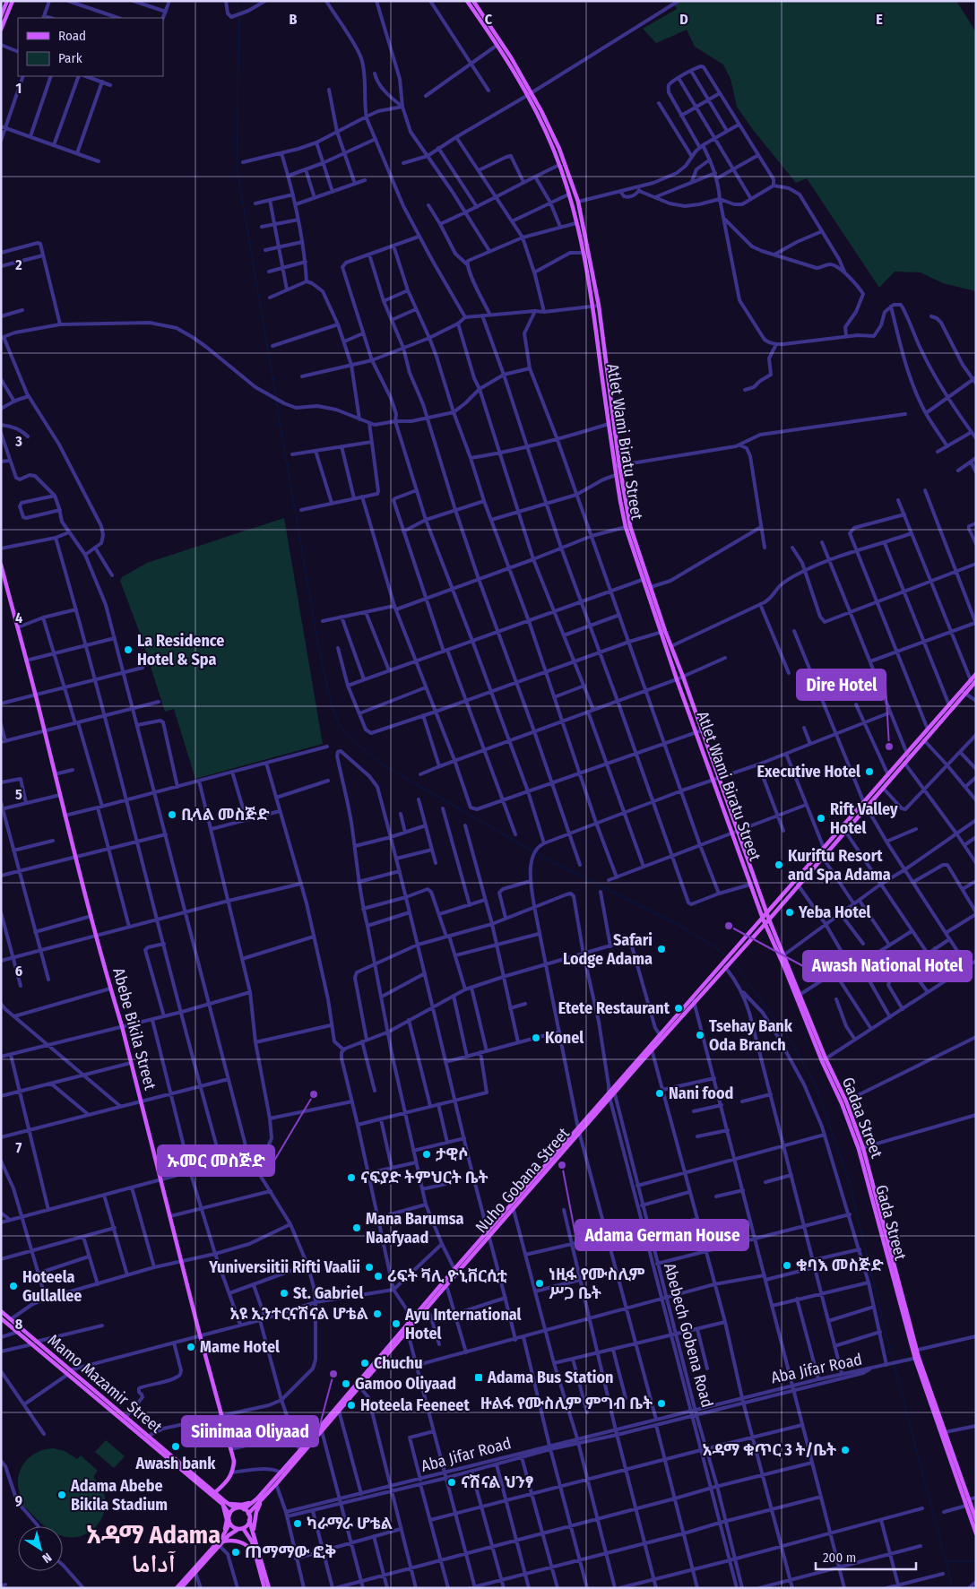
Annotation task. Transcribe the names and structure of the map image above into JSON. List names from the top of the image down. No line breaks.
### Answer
{"streets":{"main road":["Atlet Wami Biratu Street","Abebe Bikila Street","Gadaa Street","Nuho Gobana Street","Mamo Mazamir Street"],"street":["Abebech Gobena Road","Aba Jifar Road"]},"crossings":[["Atlet Wami Biratu Street","Gadaa Street"],["Atlet Wami Biratu Street","Nuho Gobana Street"],["Nuho Gobana Street","Abebech Gobena Road"],["Nuho Gobana Street","Mamo Mazamir Street"],["Abebech Gobena Road","Aba Jifar Road"]],"districts":["አዳማ Adama آداما"],"places":{"other":["La Residence Hotel & Spa","Dire Hotel","Executive Hotel","ቢላል መስጅድ","Rift Valley Hotel","Kuriftu Resort and Spa Adama","Yeba Hotel","Awash National Hotel","Safari Lodge Adama","Etete Restaurant","Tsehay Bank Oda Branch","Konel","Nani food","ኡመር መስጅድ","ታዊሶ","Adama German House","ናፍያድ ትምህርት ቤት","Mana Barumsa Naafyaad","ቁባእ መስጅድ","Yuniversiitii Rifti Vaalii","ሪፍት ቫሊ ዮኒቨርሲቲ","ነዚፋ የሙስሊም ሥጋ ቤት","Hoteela Gullallee","St. Gabriel","አዩ ኢንተርናሽናል ሆቴል","Ayu International Hotel","Mame Hotel","Chuchu","Siinimaa Oliyaad","Gamoo Oliyaad","ዙልፋ የሙስሊም ምግብ ቤት","Hoteela Feeneet","Awash bank","አዳማ ቁጥር 3 ት/ቤት","ናሽናል ህንፃ","Adama Abebe Bikila Stadium","ካራማራ ሆቴል","ጠማማው ፎቅ"],"transit":["Adama Bus Station"]},"legend":["Road","Park"],"scale_bar":"200 m","north":"bottom right","grid":{"columns":["B","C","D","E"],"rows":["1","2","3","4","5","6","7","8","9"]}}
